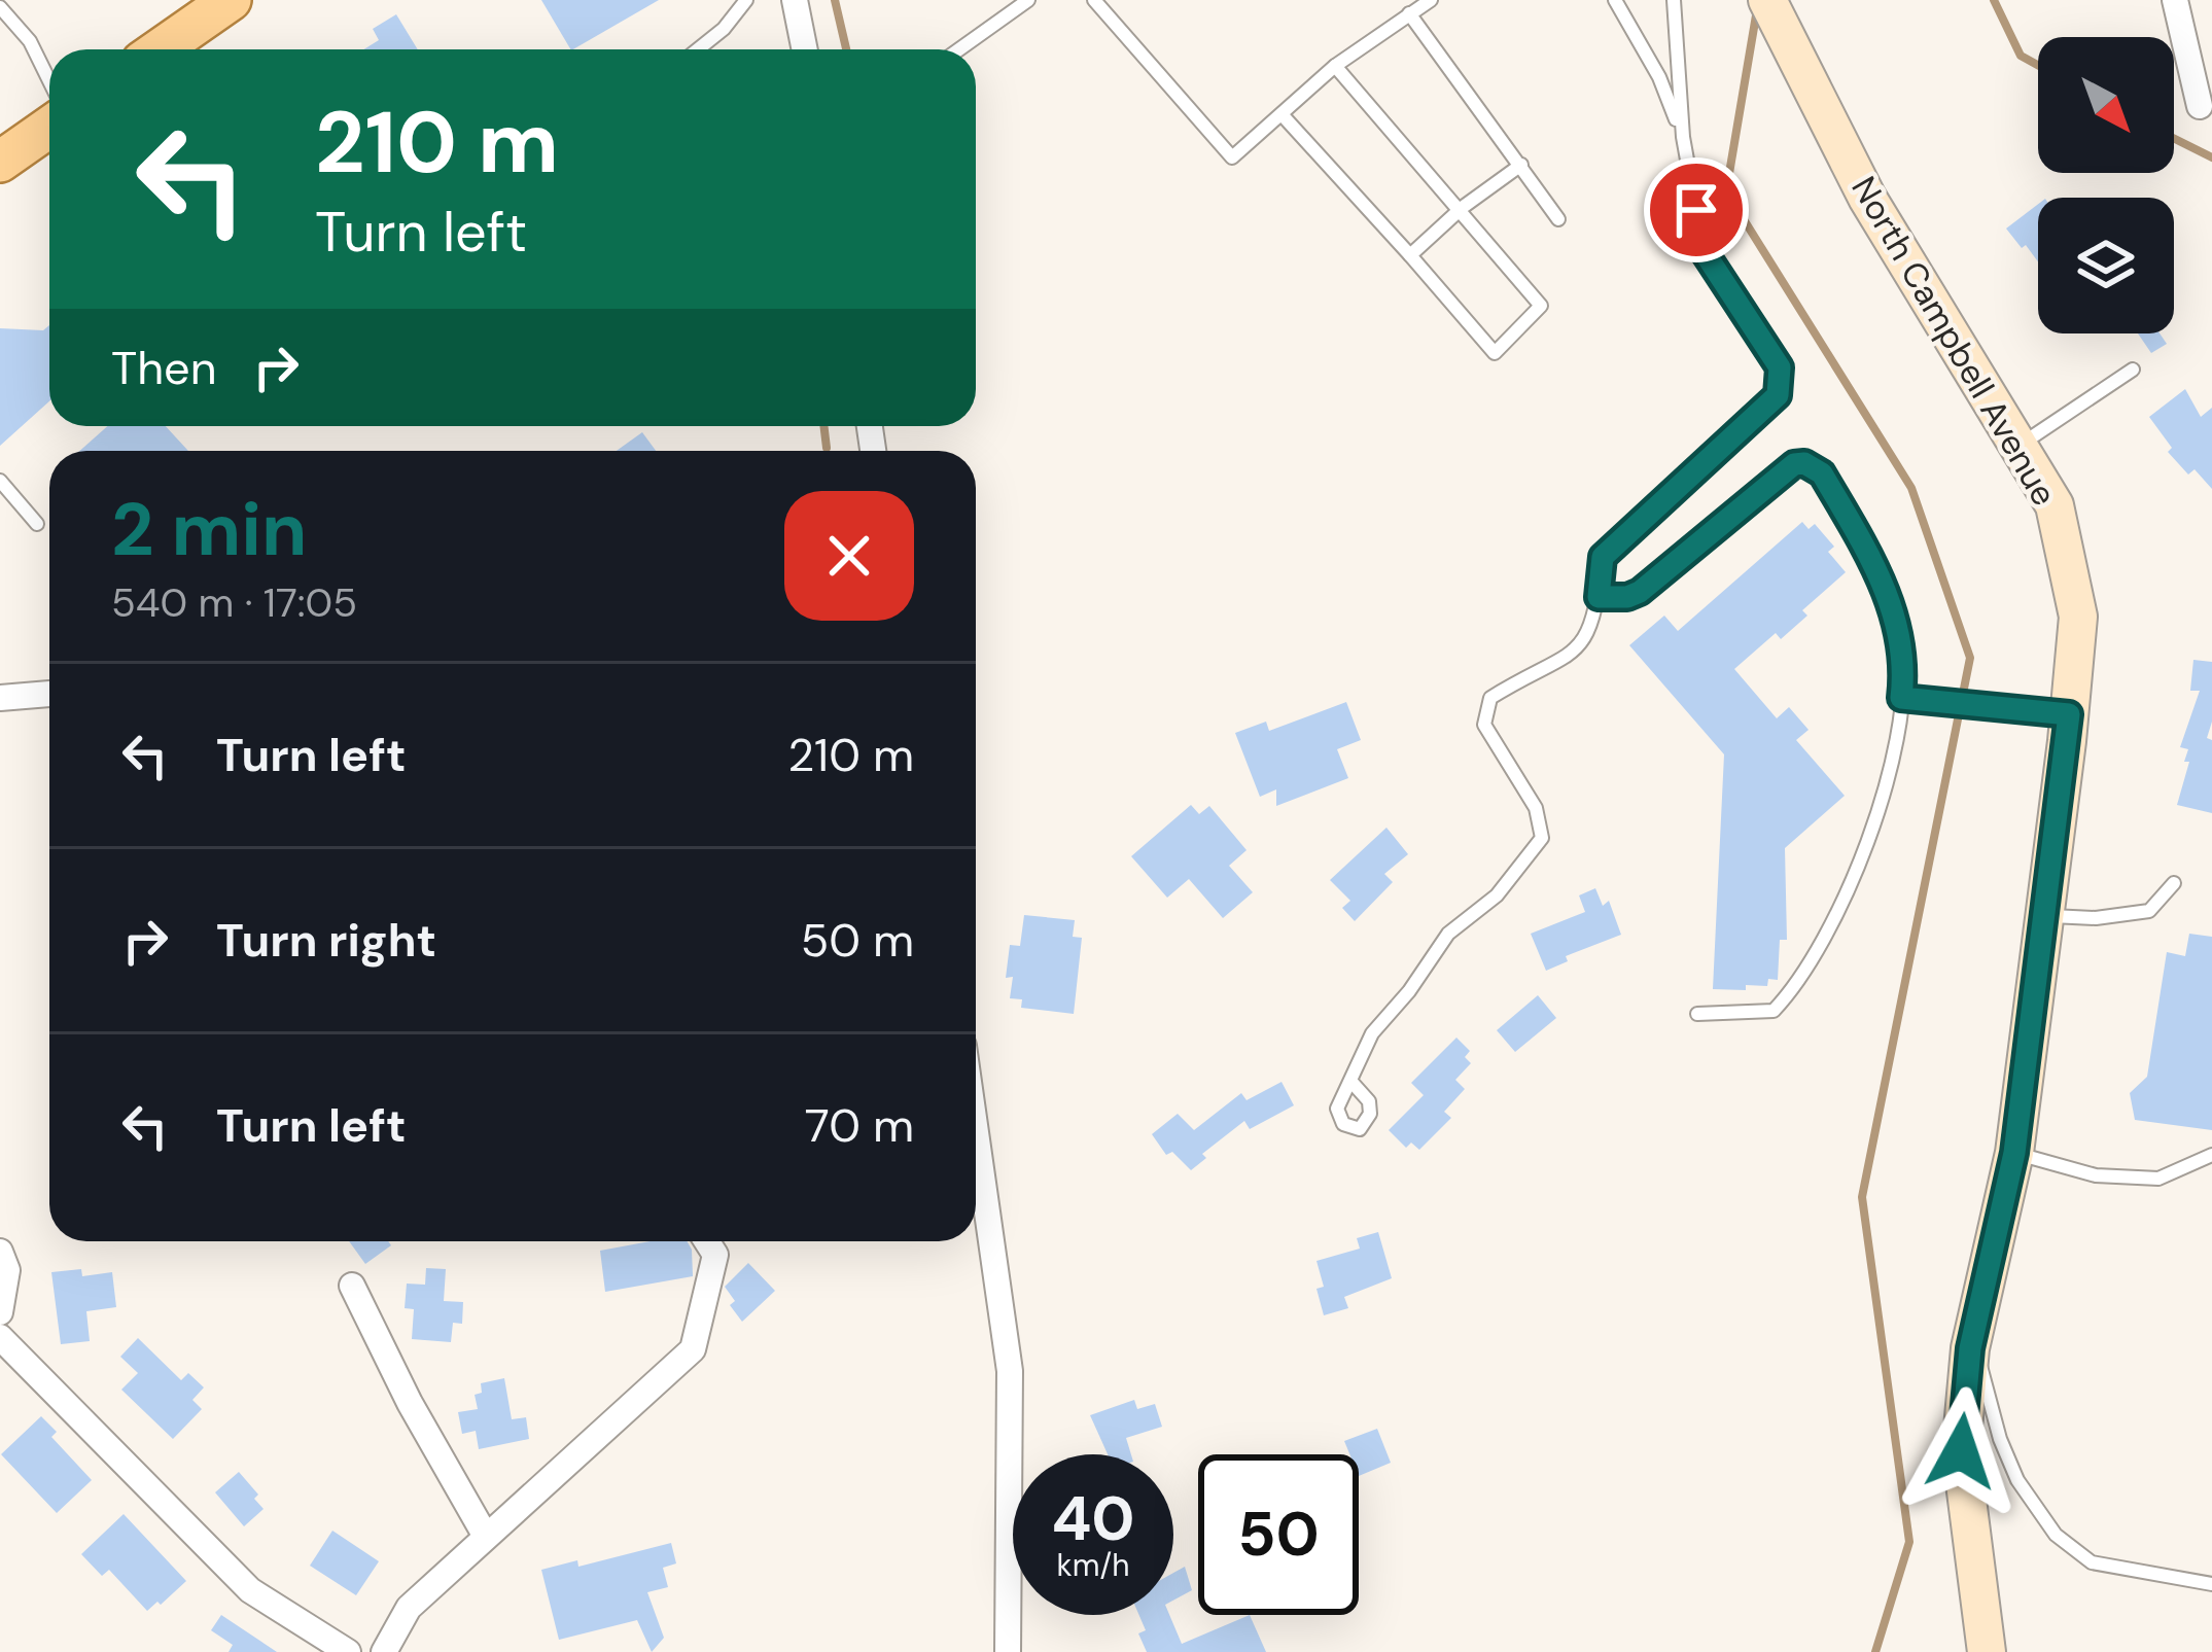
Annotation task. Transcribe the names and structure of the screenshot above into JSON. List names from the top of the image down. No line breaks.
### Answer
{"streets":{"main road":["North Campbell Avenue"]},"north":"bottom right","page":{"turn":["210 m","Turn left"],"then":"Then","heading":["2 min","540 m · 17:05"],"list":[{"name":"Turn left","value":"210 m"},{"name":"Turn right","value":"50 m"},{"name":"Turn left","value":"70 m"}],"speed":"40 km/h","limit":"50"}}
